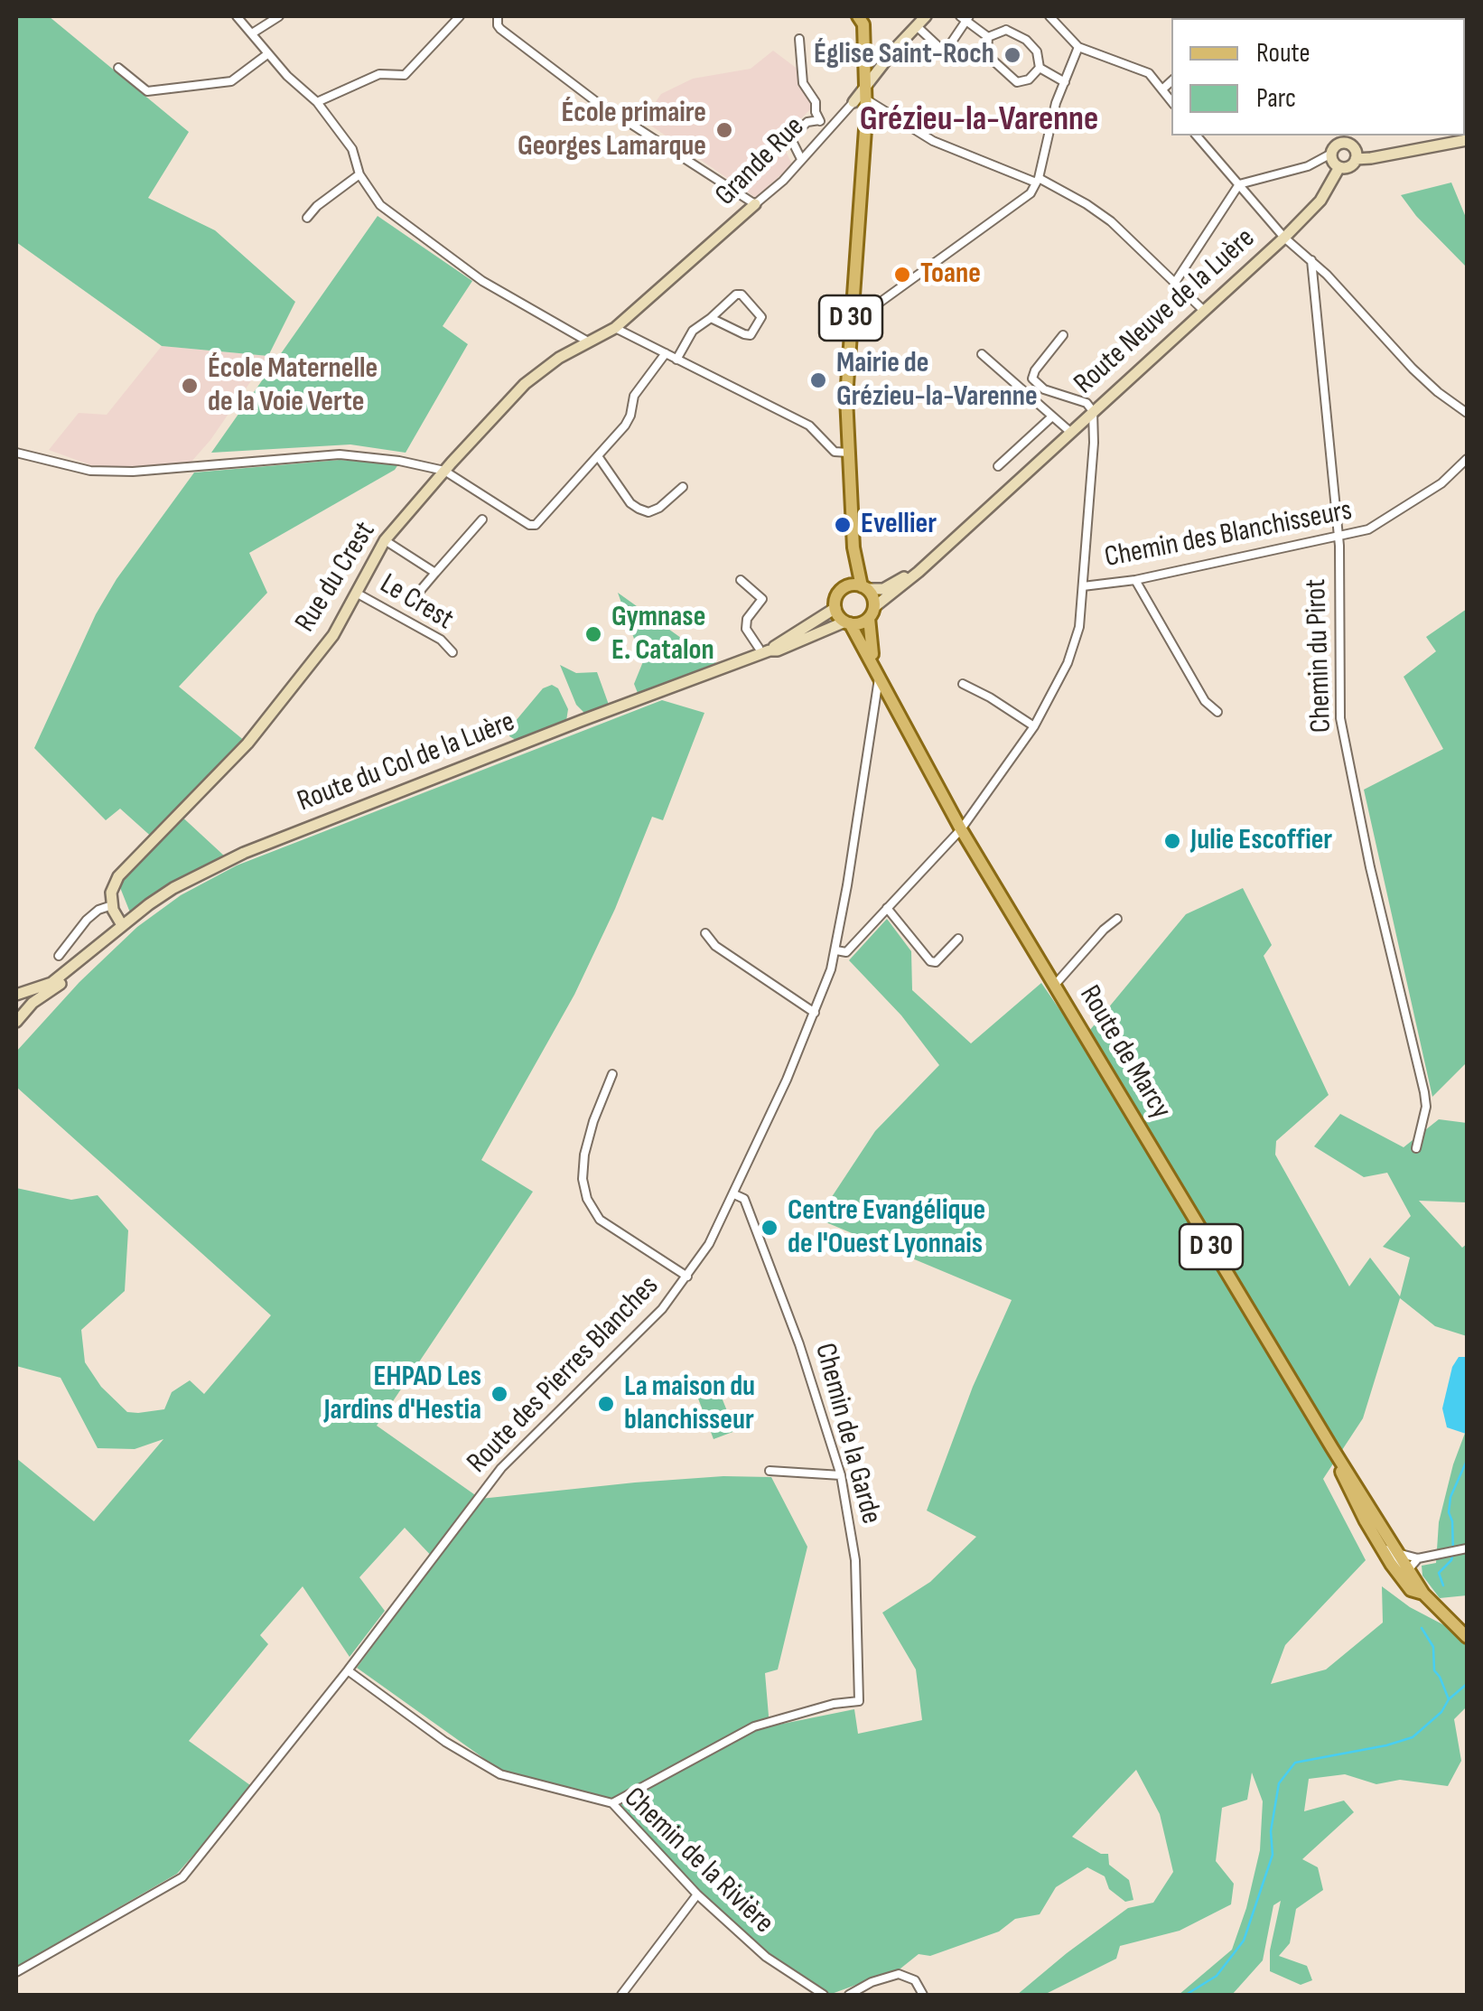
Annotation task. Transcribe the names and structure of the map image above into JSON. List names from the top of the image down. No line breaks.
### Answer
{"streets":{"main road":["D 30","Route de Marcy"],"street":["Grande Rue","Route Neuve de la Luère","Chemin des Blanchisseurs","Rue du Crest","Le Crest","Chemin du Pirot","Route du Col de la Luère","Route des Pierres Blanches","Chemin de la Garde","Chemin de la Rivière"]},"crossings":[["Grande Rue","D 30"],["Grande Rue","Rue du Crest"],["Route Neuve de la Luère","D 30"],["Route Neuve de la Luère","Route du Col de la Luère"],["Route Neuve de la Luère","Route de Marcy"],["D 30","Route du Col de la Luère"],["D 30","Route de Marcy"],["Chemin des Blanchisseurs","Chemin du Pirot"],["Rue du Crest","Le Crest"],["Route du Col de la Luère","Route de Marcy"],["Route de Marcy","Route des Pierres Blanches"],["Route des Pierres Blanches","Chemin de la Garde"],["Route des Pierres Blanches","Chemin de la Rivière"],["Chemin de la Garde","Chemin de la Rivière"]],"districts":["Grézieu-la-Varenne"],"places":["Église Saint-Roch","École primaire Georges Lamarque","Toane","Mairie de Grézieu-la-Varenne","École Maternelle de la Voie Verte","Evellier","Gymnase E. Catalon","Julie Escoffier","Centre Evangélique de l'Ouest Lyonnais","EHPAD Les Jardins d'Hestia","La maison du blanchisseur"],"legend":["Route","Parc"]}
